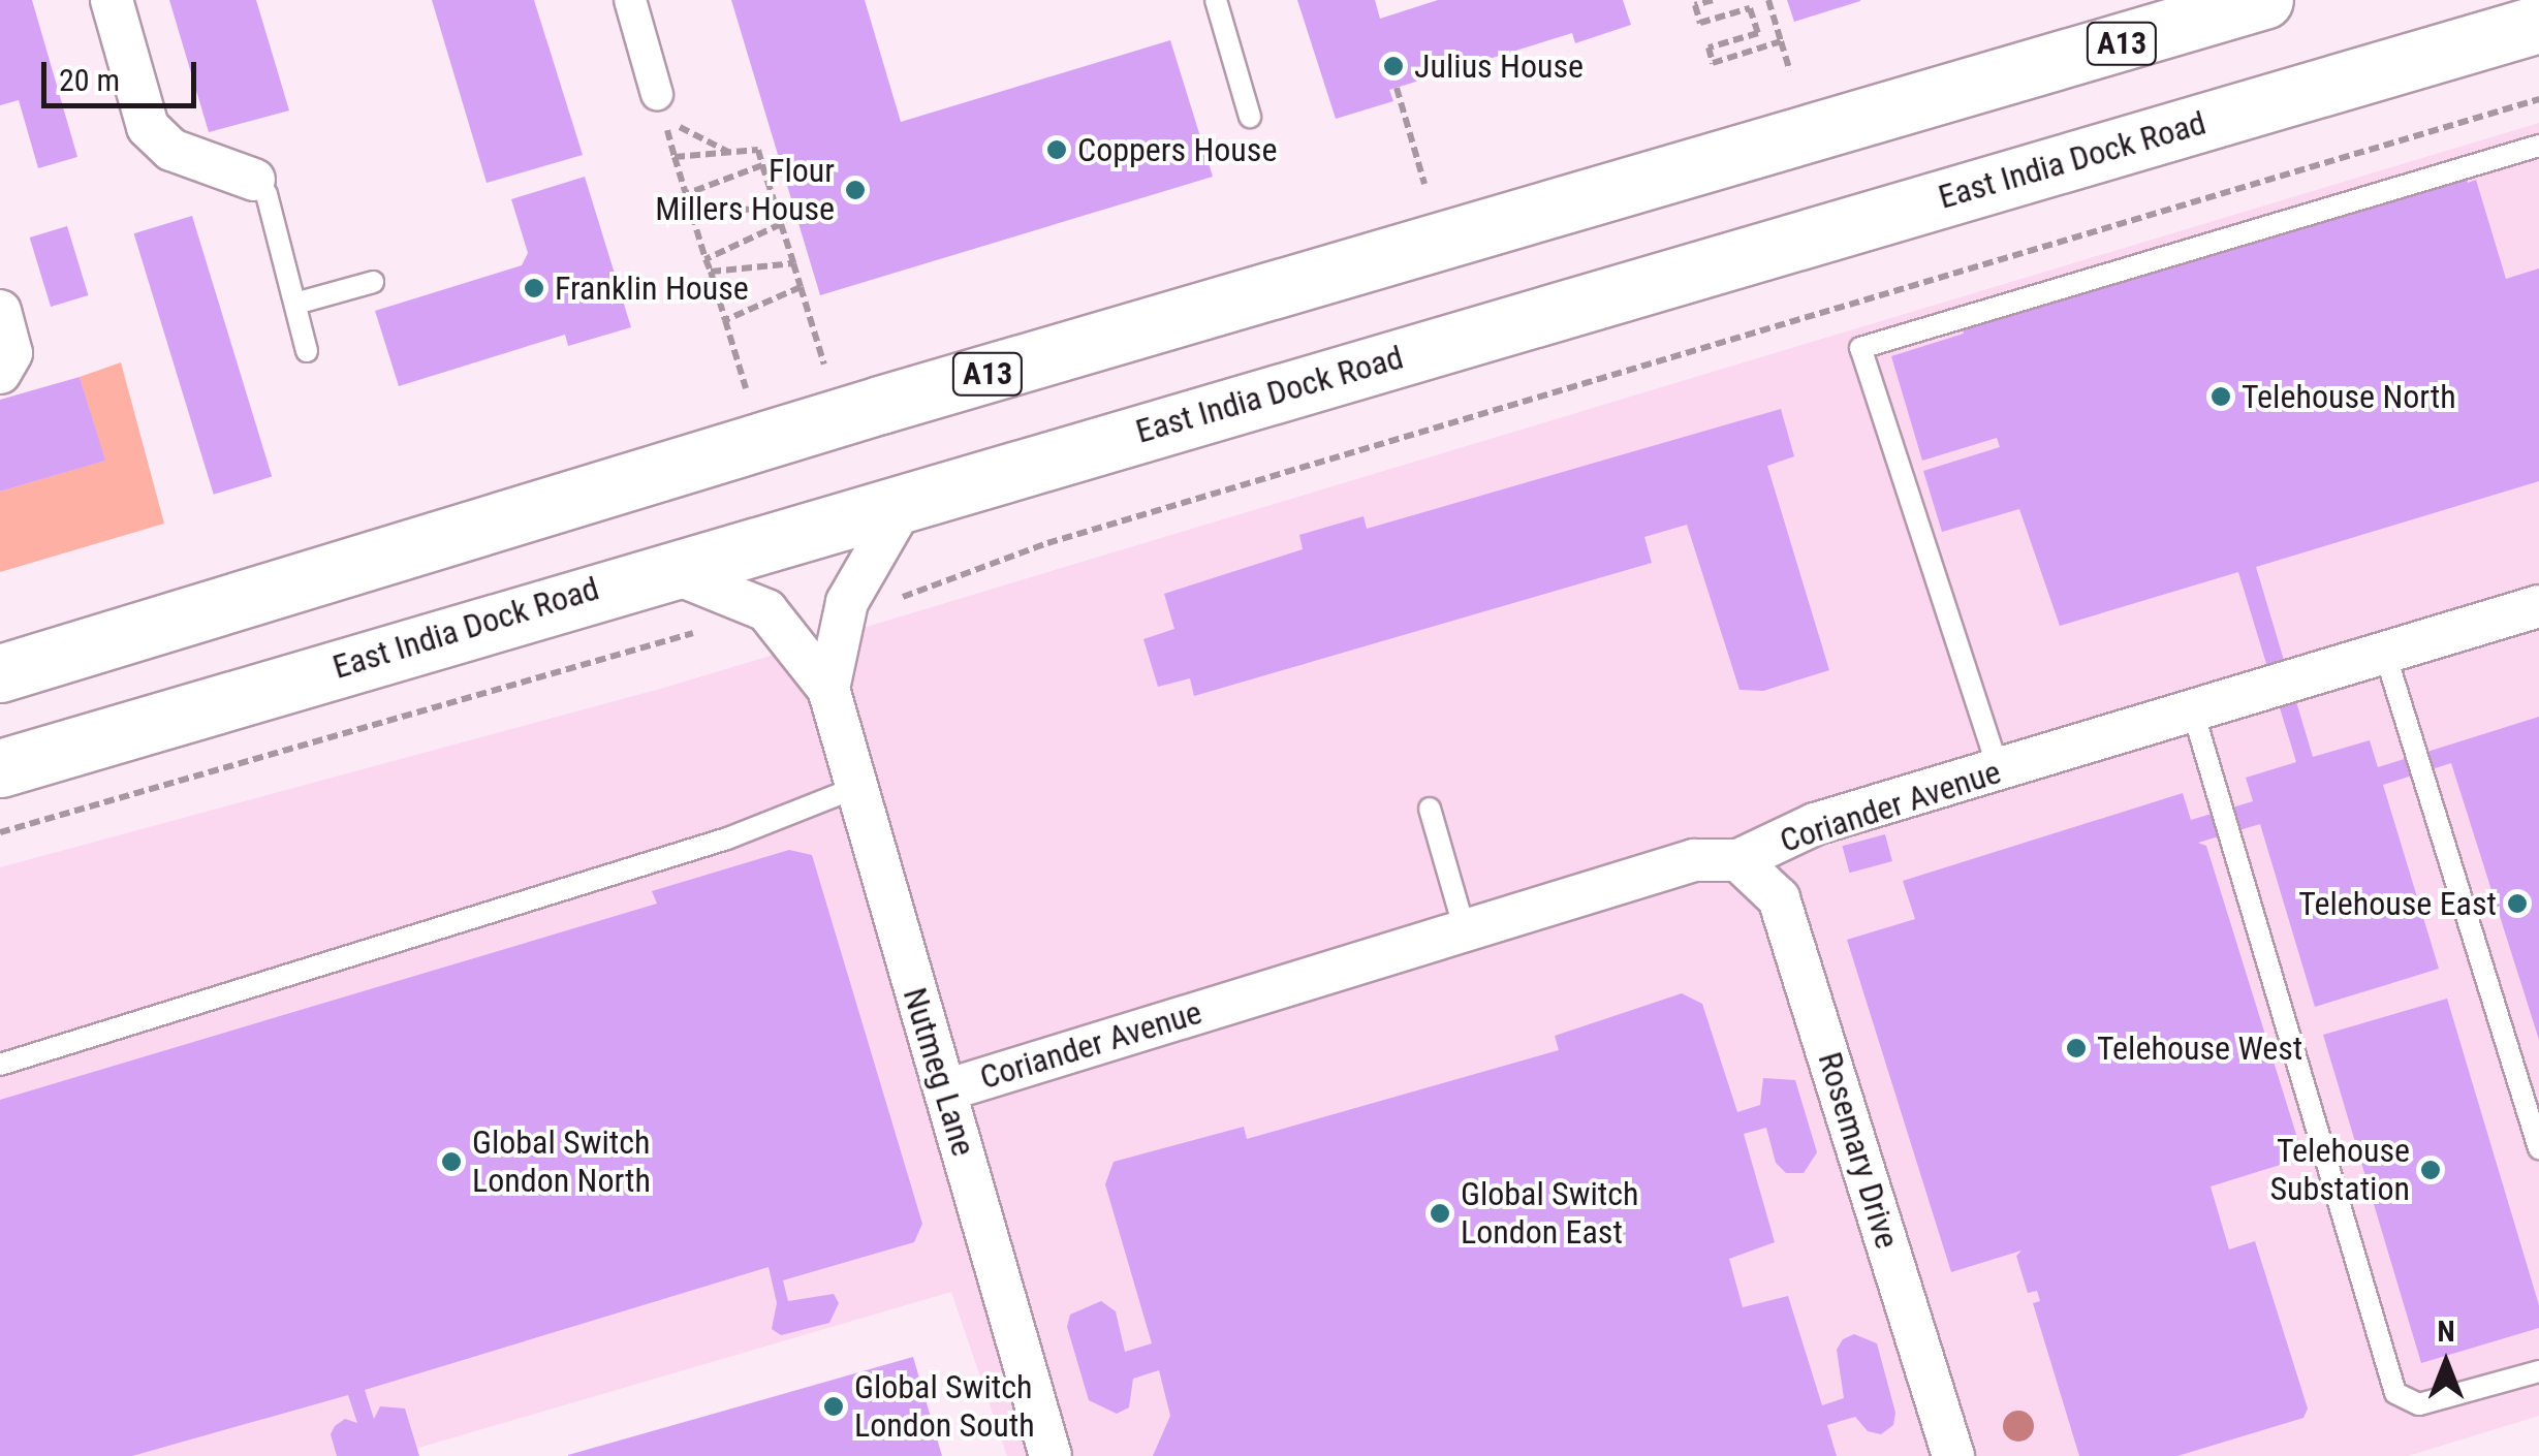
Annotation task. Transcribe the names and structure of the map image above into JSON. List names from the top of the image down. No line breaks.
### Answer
{"streets":{"highway":["A13","East India Dock Road"],"street":["Coriander Avenue","Nutmeg Lane","Rosemary Drive"]},"crossings":[["East India Dock Road","Nutmeg Lane"],["Coriander Avenue","Nutmeg Lane"],["Coriander Avenue","Rosemary Drive"]],"places":["Julius House","Coppers House","Flour Millers House","Franklin House","Telehouse North","Telehouse East","Telehouse West","Global Switch London North","Telehouse Substation","Global Switch London East","Global Switch London South"],"scale_bar":"20 m","north":"top"}
